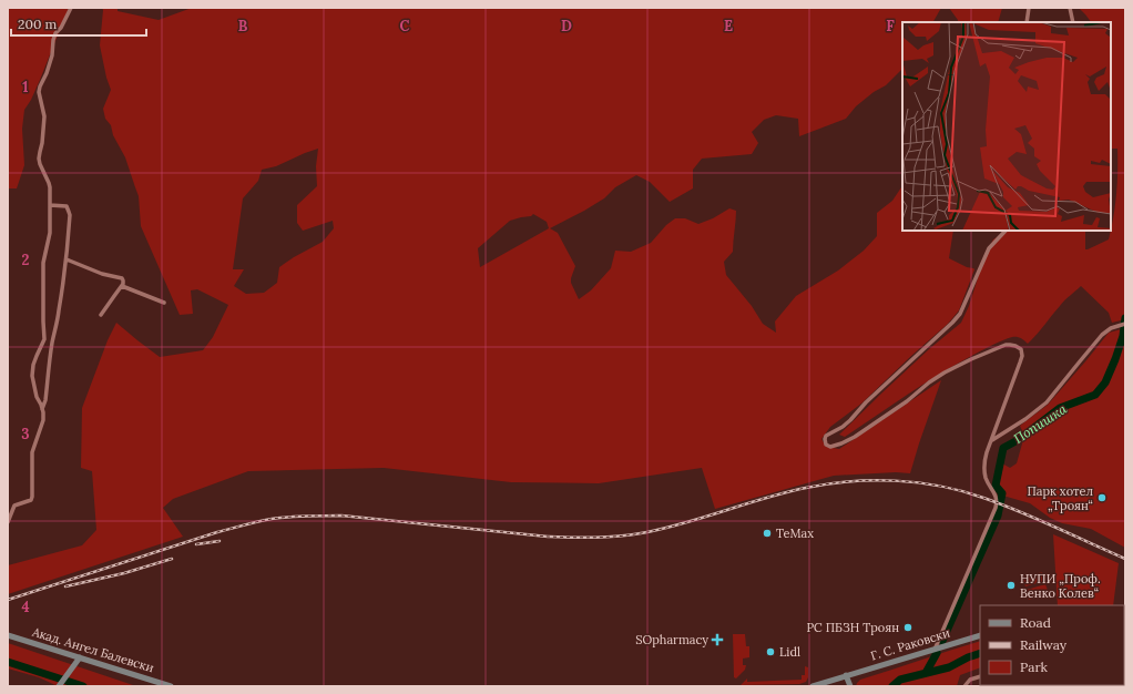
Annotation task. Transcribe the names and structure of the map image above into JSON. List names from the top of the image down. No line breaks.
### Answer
{"streets":{"street":["Г. С. Раковски","Акад. Ангел Балевски"]},"water":["Попишка"],"places":{"other":["Парк хотел „Троян“","ТеМах","НУПИ „Проф. Венко Колев“","РС ПБЗН Троян","Lidl"],"health":["SOpharmacy"]},"legend":["Road","Railway","Park"],"scale_bar":"200 m","grid":{"columns":["B","C","D","E","F"],"rows":["1","2","3","4"]}}
